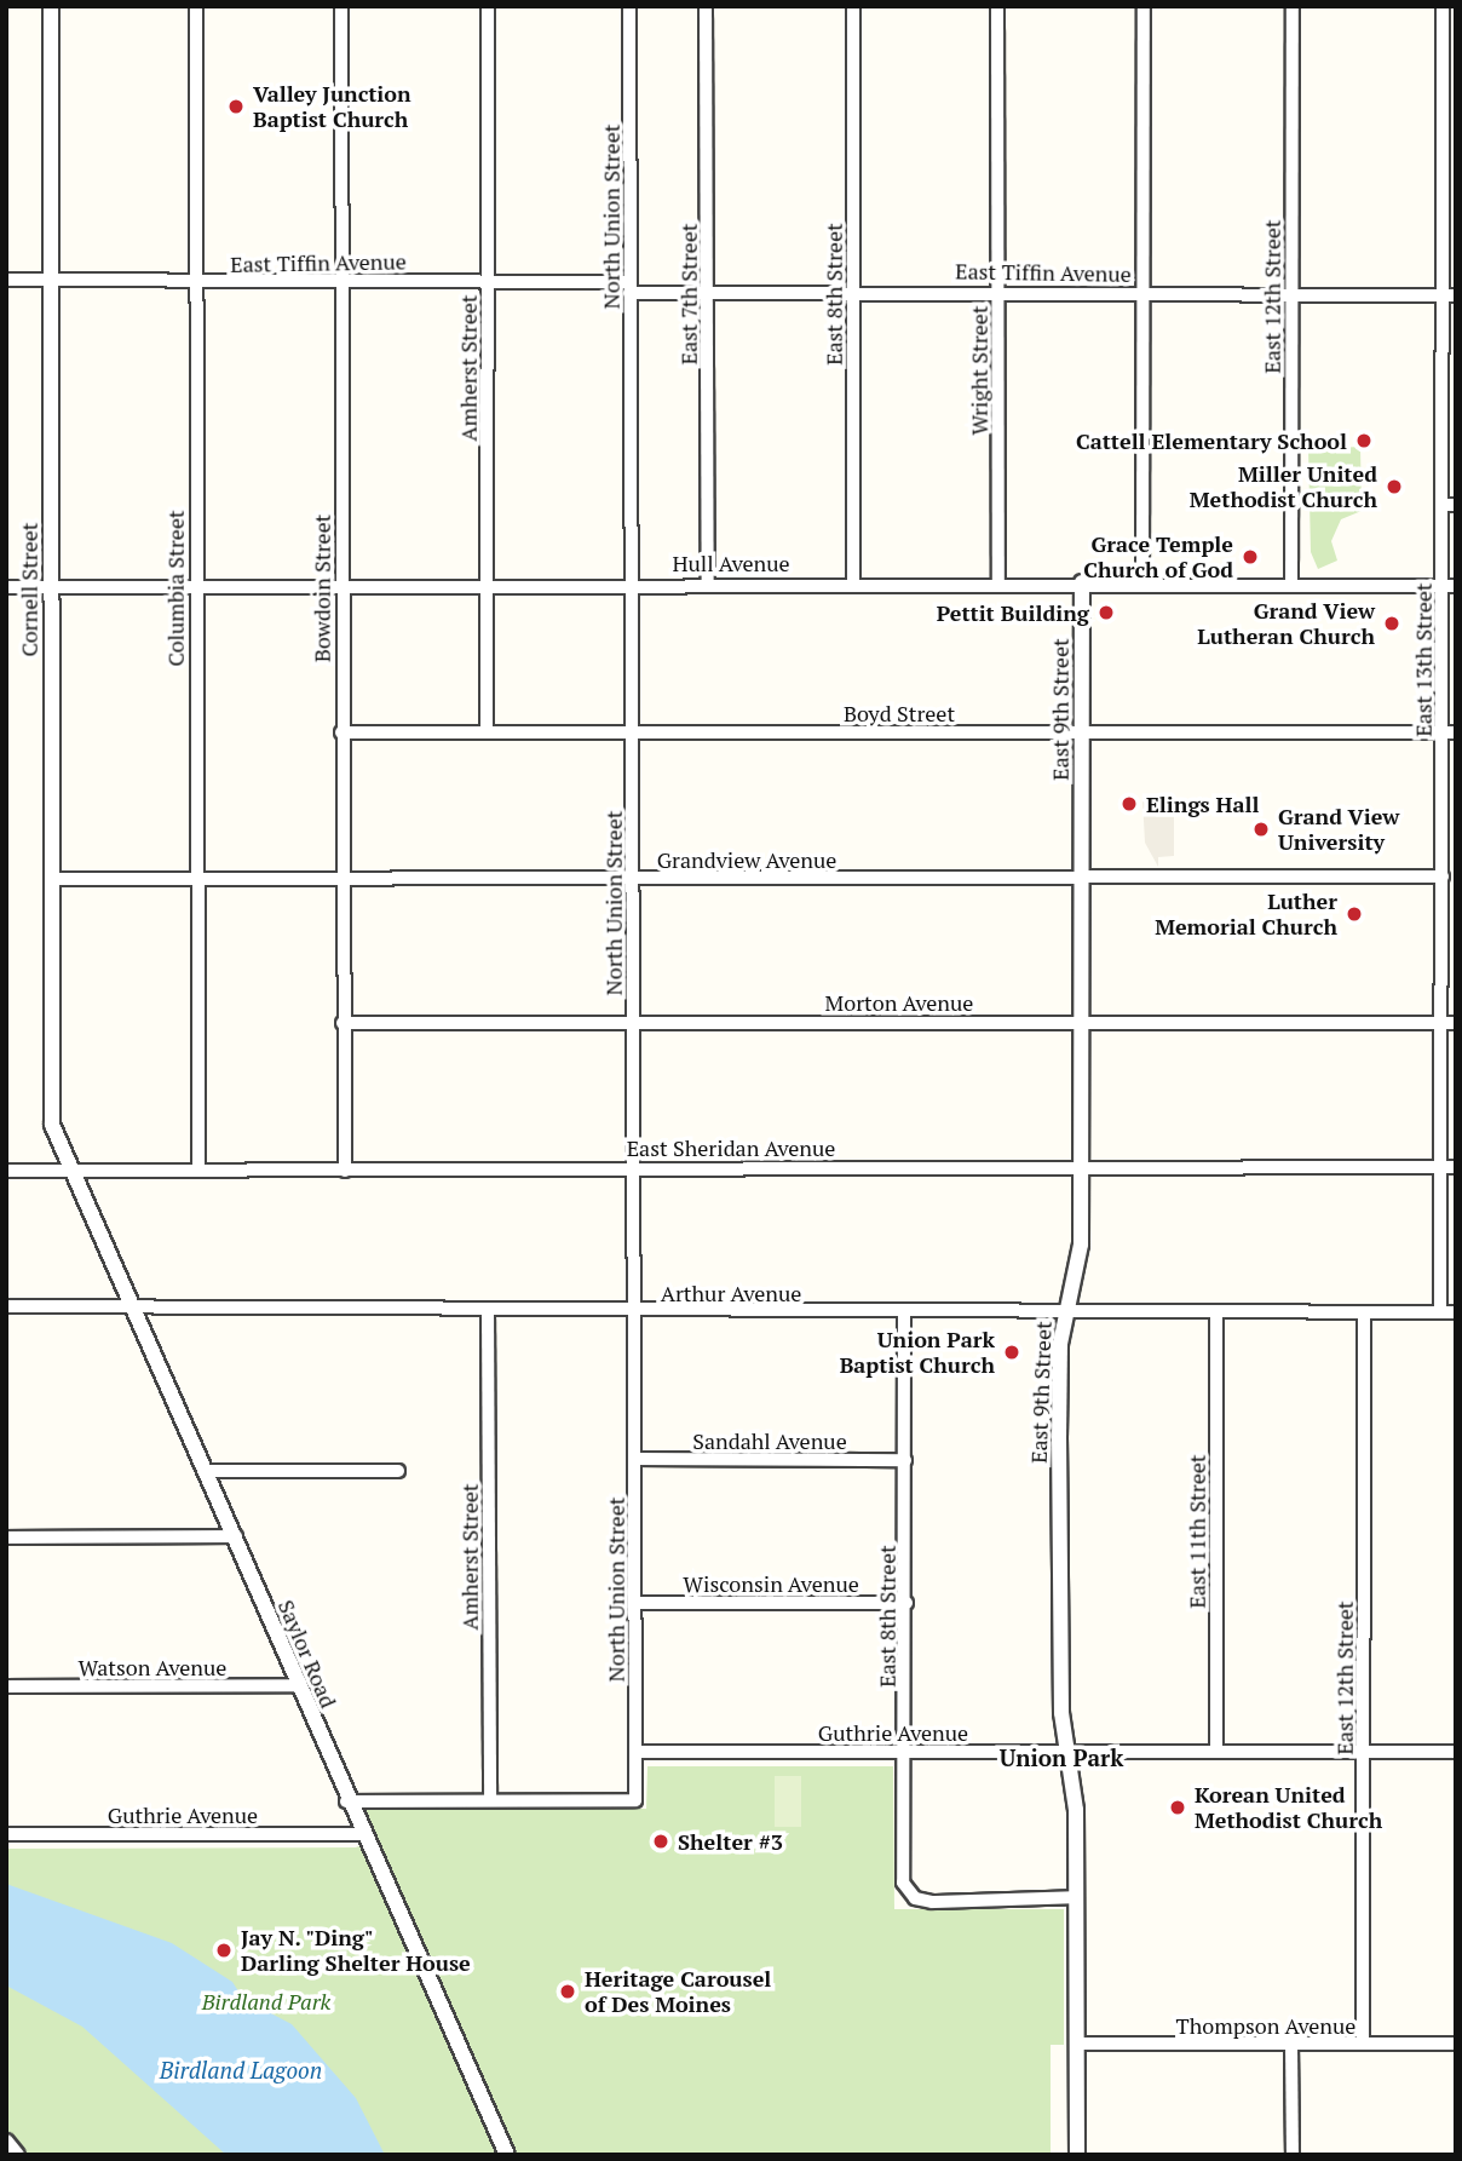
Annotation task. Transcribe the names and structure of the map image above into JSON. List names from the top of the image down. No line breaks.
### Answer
{"streets":{"street":["North Union Street","East Tiffin Avenue","East 7th Street","East 8th Street","East 12th Street","Amherst Street","Wright Street","Hull Avenue","Columbia Street","Bowdoin Street","Cornell Street","East 13th Street","East 9th Street","Boyd Street","Grandview Avenue","Morton Avenue","East Sheridan Avenue","Arthur Avenue","Sandahl Avenue","East 11th Street","Wisconsin Avenue","Saylor Road","Watson Avenue","Guthrie Avenue","Thompson Avenue"]},"crossings":[["North Union Street","East Tiffin Avenue"],["North Union Street","Amherst Street"],["North Union Street","Hull Avenue"],["North Union Street","Boyd Street"],["North Union Street","Grandview Avenue"],["North Union Street","Morton Avenue"],["North Union Street","East Sheridan Avenue"],["North Union Street","Arthur Avenue"],["North Union Street","Sandahl Avenue"],["North Union Street","Wisconsin Avenue"],["North Union Street","Guthrie Avenue"],["East Tiffin Avenue","East 7th Street"],["East Tiffin Avenue","East 8th Street"],["East Tiffin Avenue","East 12th Street"],["East Tiffin Avenue","Amherst Street"],["East Tiffin Avenue","Wright Street"],["East Tiffin Avenue","Columbia Street"],["East Tiffin Avenue","Bowdoin Street"],["East Tiffin Avenue","Cornell Street"],["East Tiffin Avenue","East 13th Street"],["East 7th Street","Hull Avenue"],["East 8th Street","Hull Avenue"],["East 8th Street","East 9th Street"],["East 8th Street","Arthur Avenue"],["East 8th Street","Sandahl Avenue"],["East 8th Street","Wisconsin Avenue"],["East 8th Street","Guthrie Avenue"],["East 12th Street","Hull Avenue"],["East 12th Street","Arthur Avenue"],["East 12th Street","Guthrie Avenue"],["East 12th Street","Thompson Avenue"],["Amherst Street","Hull Avenue"],["Amherst Street","Boyd Street"],["Amherst Street","Arthur Avenue"],["Wright Street","Hull Avenue"],["Hull Avenue","Columbia Street"],["Hull Avenue","Bowdoin Street"],["Hull Avenue","Cornell Street"],["Hull Avenue","East 13th Street"],["Hull Avenue","East 9th Street"],["Columbia Street","Grandview Avenue"],["Columbia Street","East Sheridan Avenue"],["Bowdoin Street","Boyd Street"],["Bowdoin Street","Grandview Avenue"],["Bowdoin Street","Morton Avenue"],["Bowdoin Street","East Sheridan Avenue"],["Cornell Street","Grandview Avenue"],["Cornell Street","East Sheridan Avenue"],["Cornell Street","Saylor Road"],["East 13th Street","Boyd Street"],["East 13th Street","Grandview Avenue"],["East 13th Street","Morton Avenue"],["East 13th Street","East Sheridan Avenue"],["East 13th Street","Arthur Avenue"],["East 9th Street","Boyd Street"],["East 9th Street","Grandview Avenue"],["East 9th Street","Morton Avenue"],["East 9th Street","East Sheridan Avenue"],["East 9th Street","Arthur Avenue"],["East 9th Street","Guthrie Avenue"],["East 9th Street","Thompson Avenue"],["East Sheridan Avenue","Saylor Road"],["Arthur Avenue","East 11th Street"],["Arthur Avenue","Saylor Road"],["East 11th Street","Guthrie Avenue"],["Saylor Road","Watson Avenue"],["Saylor Road","Guthrie Avenue"]],"districts":["Union Park"],"water":["Birdland Lagoon"],"parks":["Birdland Park"],"places":["Valley Junction Baptist Church","Cattell Elementary School","Miller United Methodist Church","Grace Temple Church of God","Pettit Building","Grand View Lutheran Church","Elings Hall","Grand View University","Luther Memorial Church","Union Park Baptist Church","Korean United Methodist Church","Shelter #3","Jay N. \"Ding\" Darling Shelter House","Heritage Carousel of Des Moines"]}
